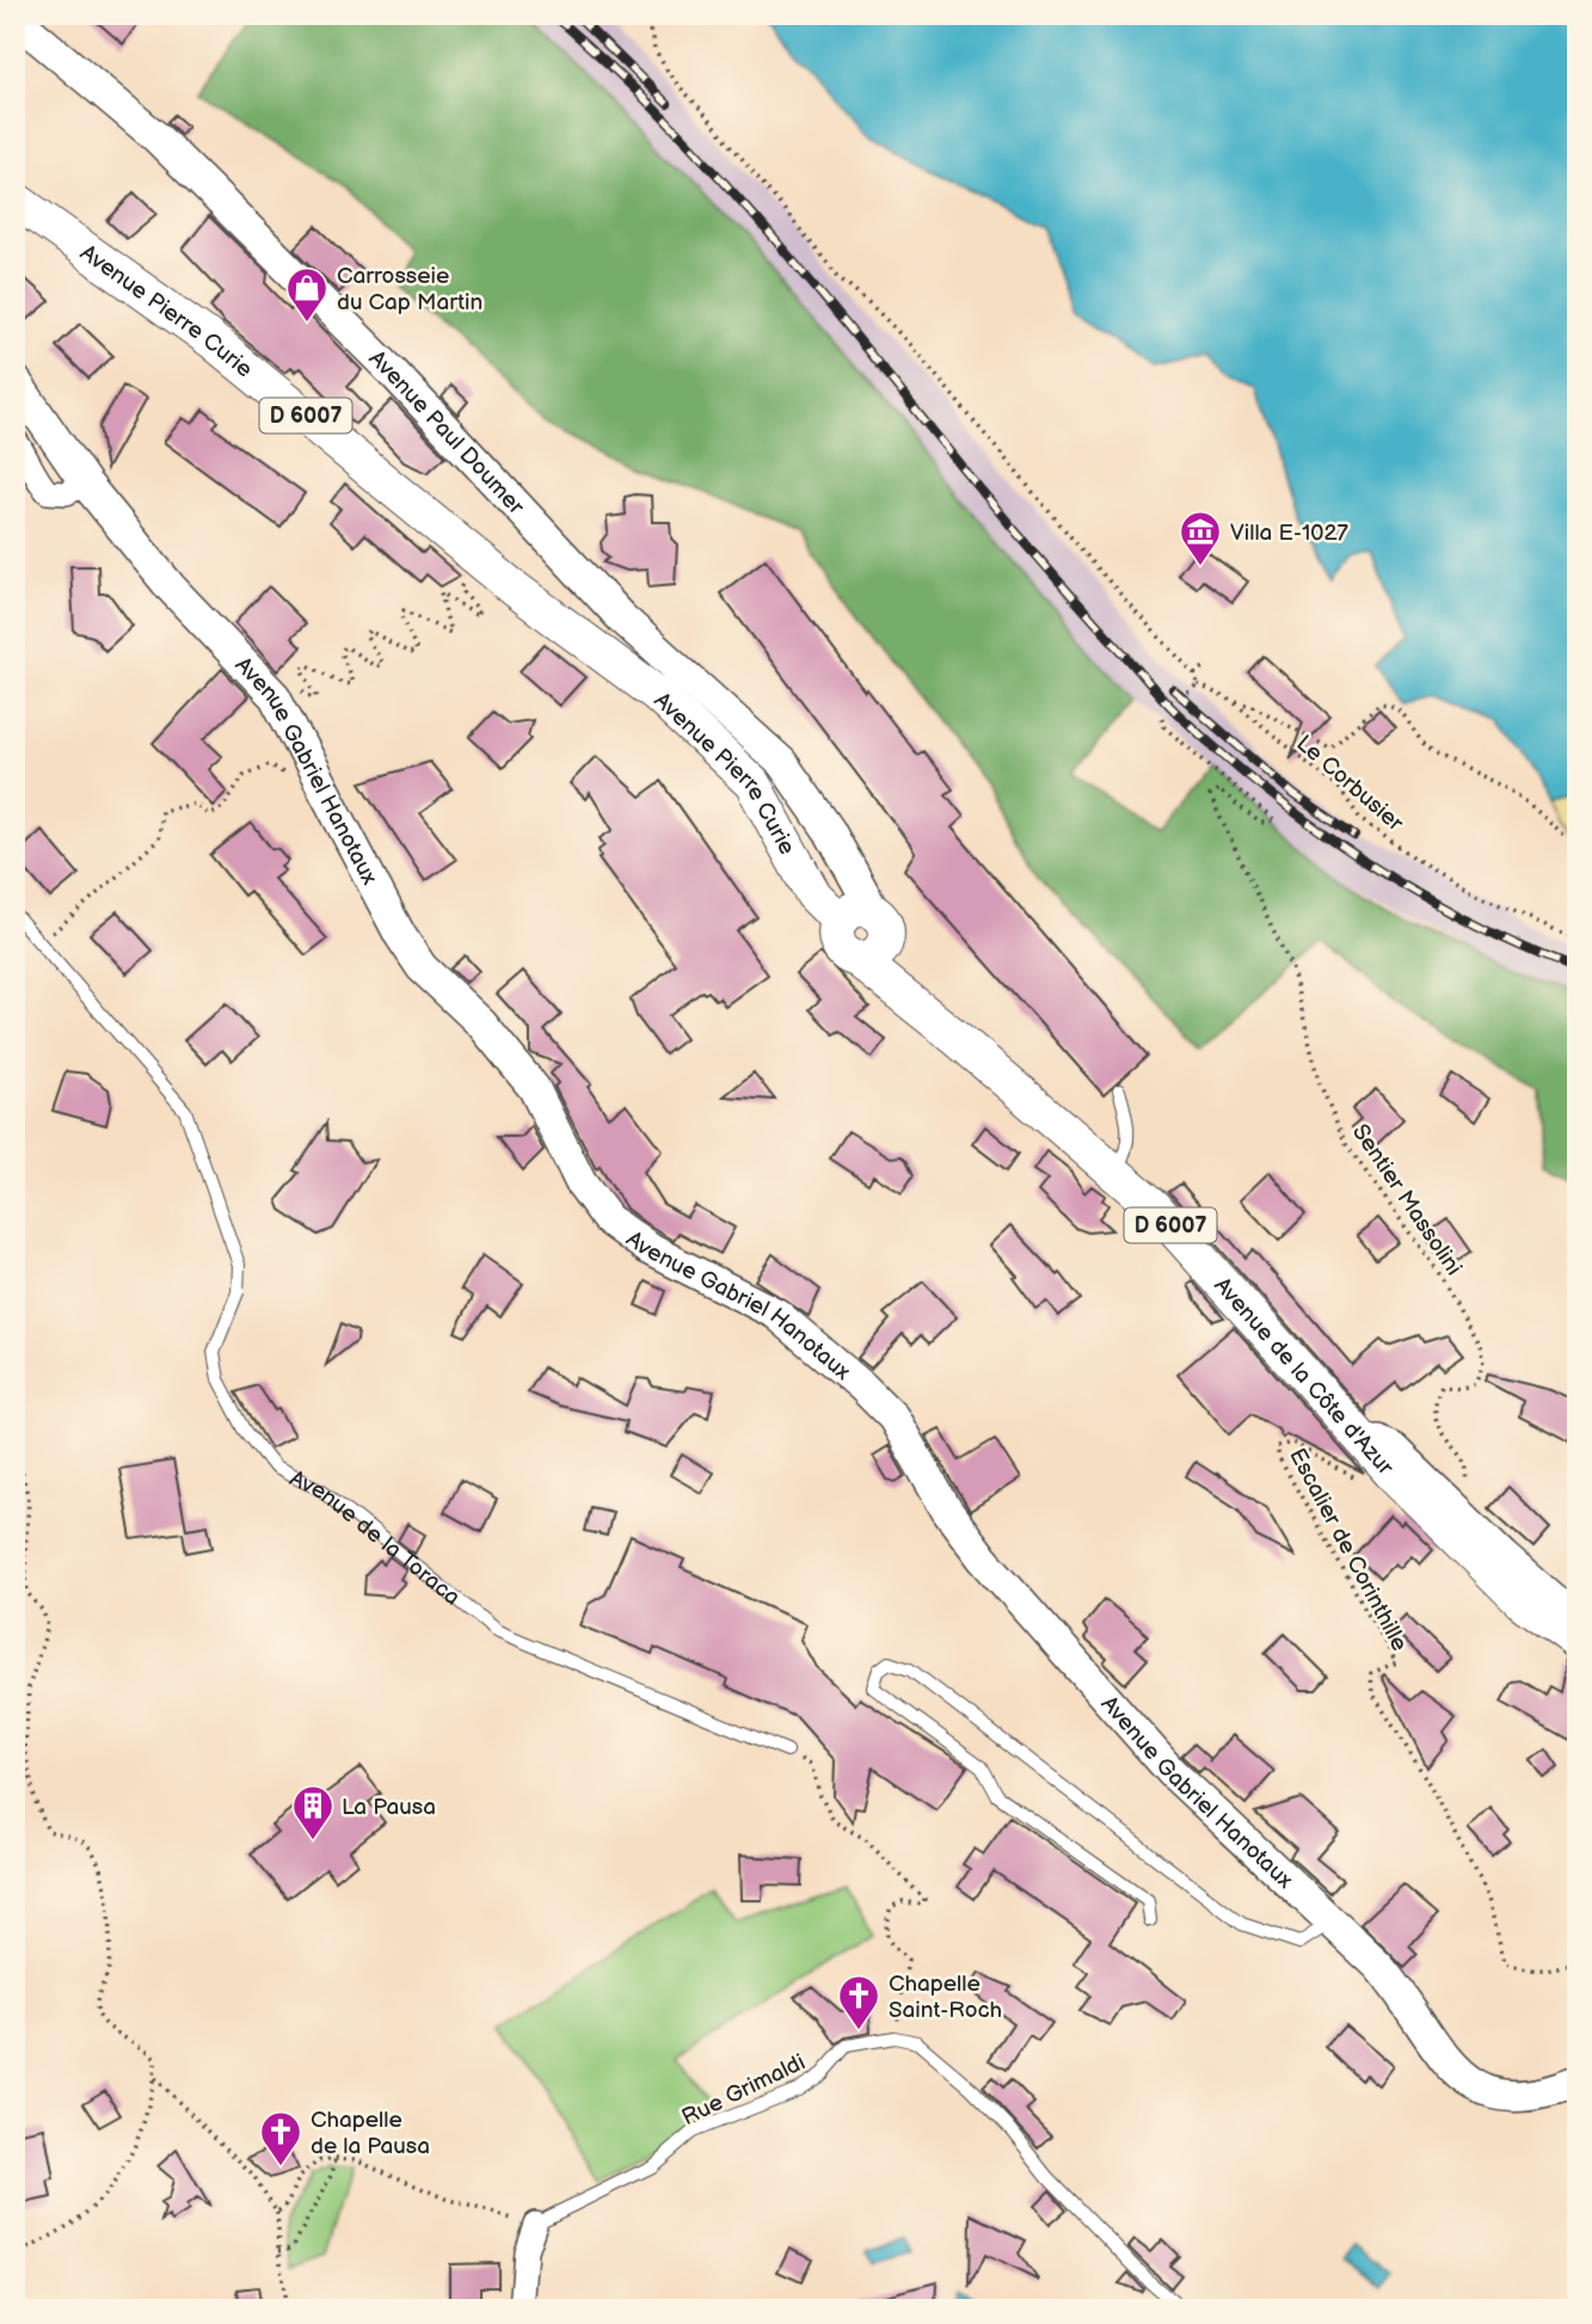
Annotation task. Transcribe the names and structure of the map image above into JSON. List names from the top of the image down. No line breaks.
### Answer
{"streets":{"main road":["Avenue Pierre Curie","D 6007","Avenue Paul Doumer","Avenue Gabriel Hanotaux","Avenue de la Côte d'Azur"],"lane":["Avenue de la Toraca","Rue Grimaldi"],"path":["Le Corbusier","Sentier Massolini","Escalier de Corinthille"]},"crossings":[["Avenue Pierre Curie","Avenue Paul Doumer"],["Avenue Pierre Curie","Avenue de la Côte d'Azur"],["Avenue Paul Doumer","Avenue de la Côte d'Azur"]],"places":{"shop":["Carrosseie du Cap Martin"],"museum":["Villa E-1027"],"building":["La Pausa"],"church":["Chapelle Saint-Roch","Chapelle de la Pausa"]}}
